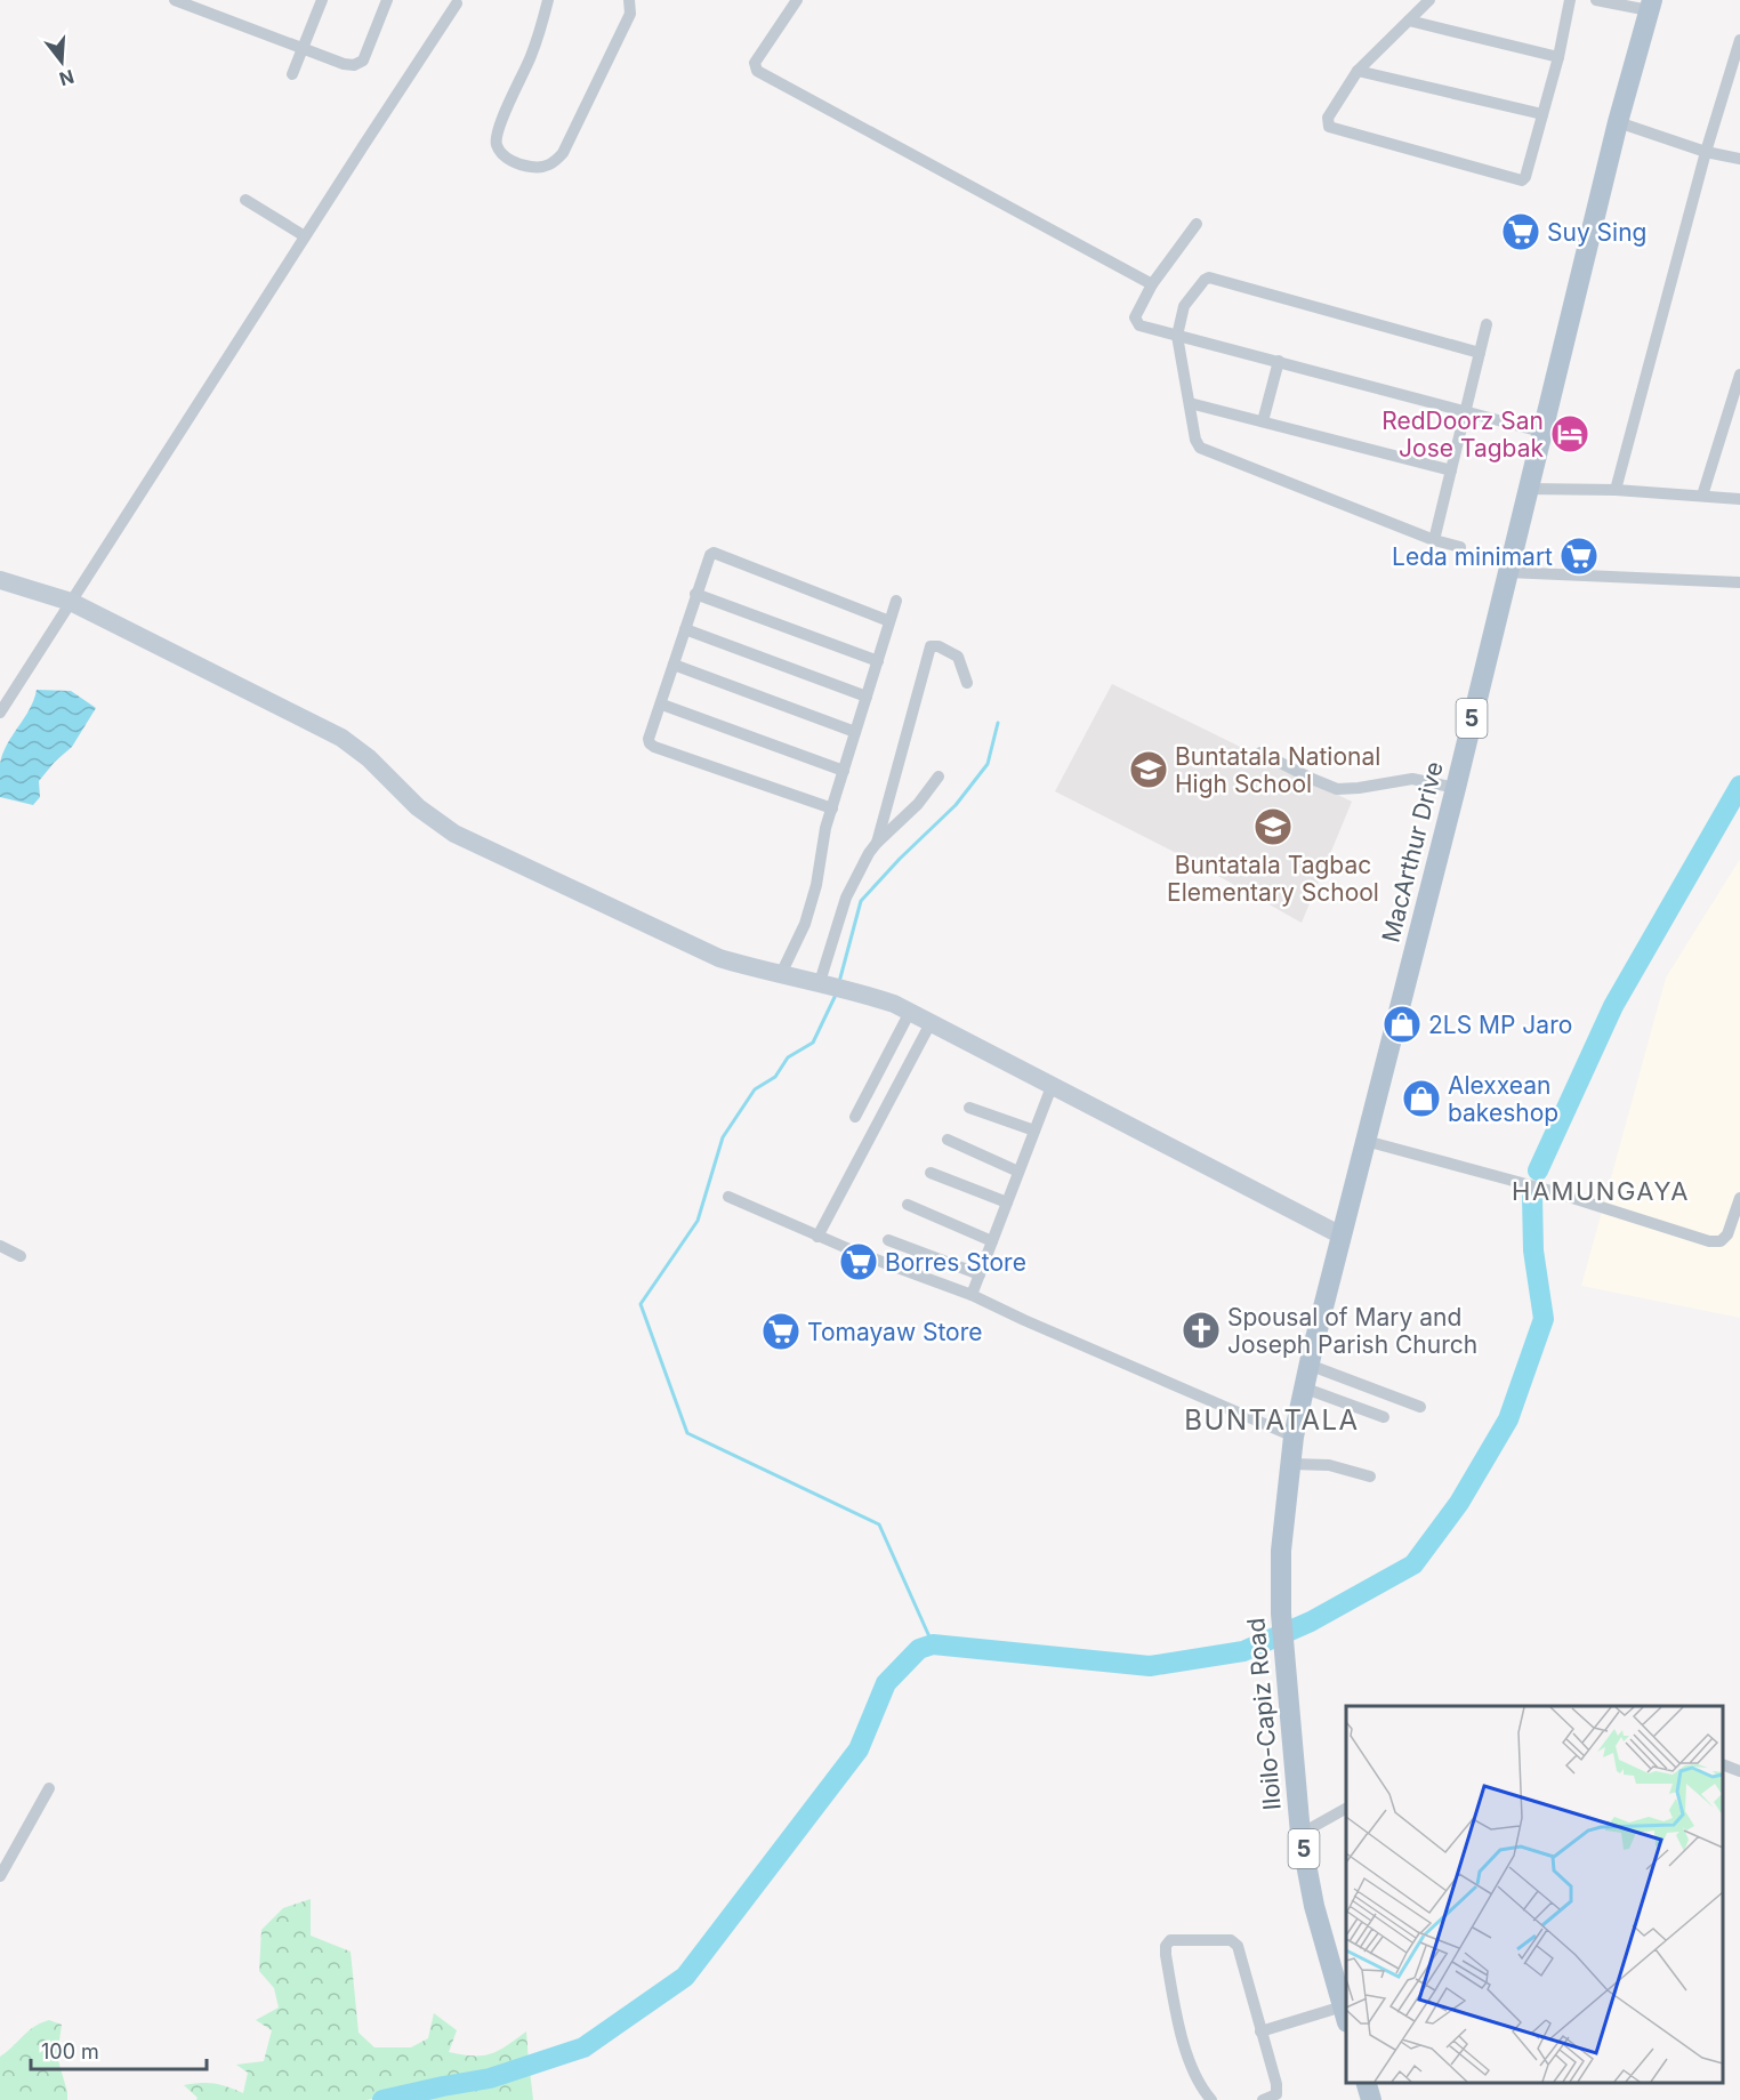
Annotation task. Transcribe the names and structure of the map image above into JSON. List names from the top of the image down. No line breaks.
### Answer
{"streets":{"main road":["5","MacArthur Drive","Iloilo-Capiz Road"]},"crossings":[["MacArthur Drive","Iloilo-Capiz Road"]],"districts":["HAMUNGAYA","BUNTATALA"],"places":{"supermarket":["Suy Sing","Leda minimart","Borres Store","Tomayaw Store"],"hotel":["RedDoorz San Jose Tagbak"],"school or university":["Buntatala National High School","Buntatala Tagbac Elementary School"],"shop":["2LS MP Jaro","Alexxean bakeshop"],"church":["Spousal of Mary and Joseph Parish Church"]},"scale_bar":"100 m","north":"bottom"}
